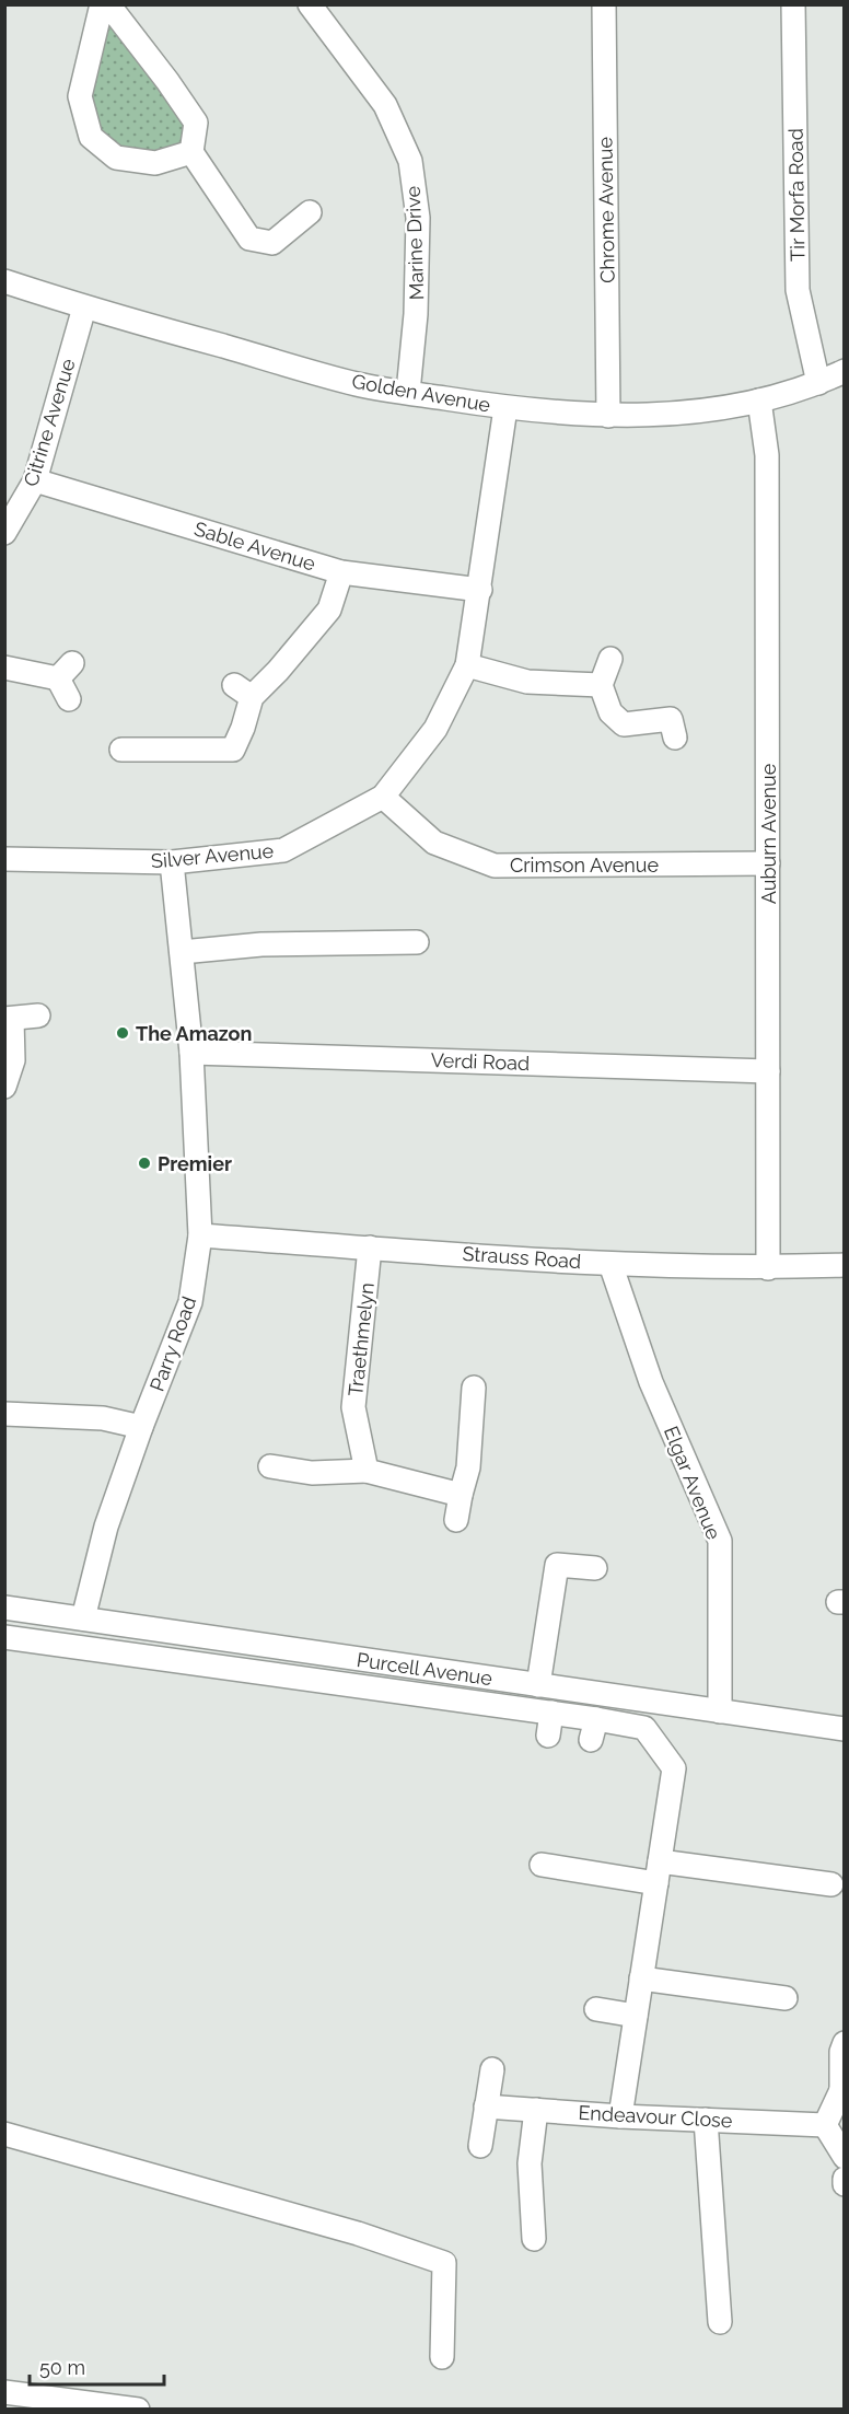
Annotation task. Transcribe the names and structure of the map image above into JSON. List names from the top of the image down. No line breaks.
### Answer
{"streets":{"street":["Tir Morfa Road","Chrome Avenue","Marine Drive","Golden Avenue","Citrine Avenue","Sable Avenue","Auburn Avenue","Silver Avenue","Crimson Avenue","Verdi Road","Strauss Road","Traethmelyn","Parry Road","Elgar Avenue","Purcell Avenue","Endeavour Close"]},"crossings":[["Tir Morfa Road","Golden Avenue"],["Chrome Avenue","Golden Avenue"],["Marine Drive","Golden Avenue"],["Golden Avenue","Citrine Avenue"],["Golden Avenue","Auburn Avenue"],["Golden Avenue","Silver Avenue"],["Citrine Avenue","Sable Avenue"],["Sable Avenue","Silver Avenue"],["Auburn Avenue","Crimson Avenue"],["Auburn Avenue","Verdi Road"],["Auburn Avenue","Strauss Road"],["Silver Avenue","Crimson Avenue"],["Silver Avenue","Parry Road"],["Verdi Road","Parry Road"],["Strauss Road","Traethmelyn"],["Strauss Road","Parry Road"],["Strauss Road","Elgar Avenue"],["Parry Road","Purcell Avenue"],["Elgar Avenue","Purcell Avenue"]],"places":["The Amazon","Premier"],"scale_bar":"50 m"}
